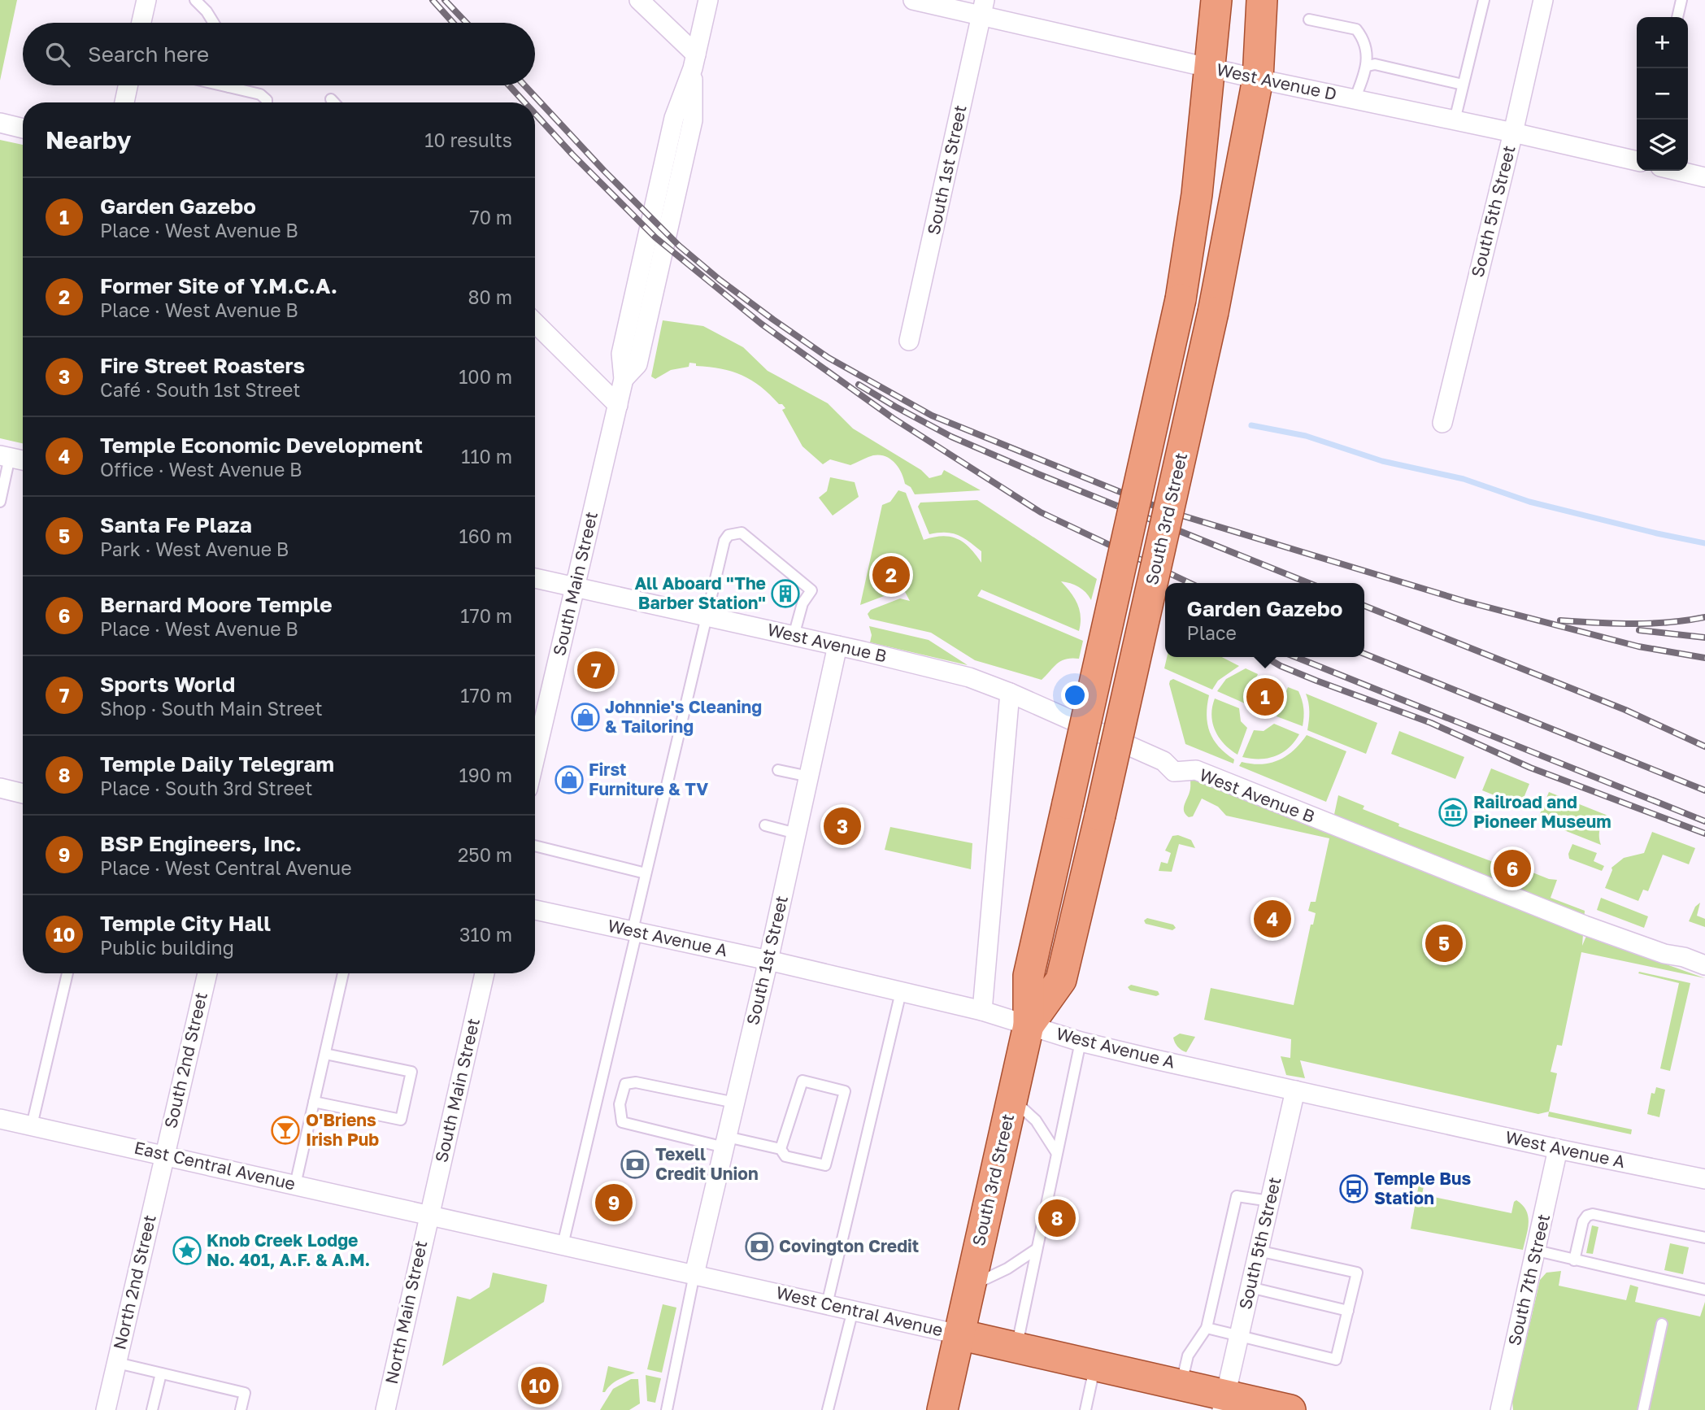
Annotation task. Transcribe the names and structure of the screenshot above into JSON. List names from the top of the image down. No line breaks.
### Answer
{"streets":{"main road":["South 3rd Street","West Central Avenue"],"street":["West Avenue D","South 1st Street","South 5th Street","South Main Street","West Avenue B","West Avenue A","South 2nd Street","East Central Avenue","South 7th Street","North 2nd Street","North Main Street"]},"crossings":[["West Avenue D","South 1st Street"],["West Avenue D","South 5th Street"],["West Avenue D","South 3rd Street"],["South 1st Street","West Avenue B"],["South 1st Street","West Avenue A"],["South 1st Street","West Central Avenue"],["South 5th Street","West Avenue A"],["South 5th Street","West Central Avenue"],["South 3rd Street","West Avenue A"],["South 3rd Street","West Central Avenue"],["South Main Street","West Avenue B"],["South Main Street","East Central Avenue"],["South Main Street","West Central Avenue"],["South Main Street","North Main Street"],["West Avenue A","South 7th Street"],["South 2nd Street","East Central Avenue"],["South 2nd Street","North 2nd Street"],["East Central Avenue","North 2nd Street"],["East Central Avenue","West Central Avenue"],["East Central Avenue","North Main Street"],["West Central Avenue","North Main Street"]],"places":{"building":["All Aboard \"The Barber Station\""],"shop":["Johnnie's Cleaning & Tailoring","First Furniture & TV"],"museum":["Railroad and Pioneer Museum"],"bar":["O'Briens Irish Pub"],"bank":["Texell Credit Union","Covington Credit"],"bus stop":["Temple Bus Station"],"place":["Knob Creek Lodge No. 401, A.F. & A.M."]},"page":{"map_buttons":["+","−"],"search":"Search here","heading":["Nearby","10 results"],"list":[{"mark":"1","name":"Garden Gazebo","note":"Place · West Avenue B","value":"70 m"},{"mark":"2","name":"Former Site of Y.M.C.A.","note":"Place · West Avenue B","value":"80 m"},{"mark":"3","name":"Fire Street Roasters","note":"Café · South 1st Street","value":"100 m"},{"mark":"4","name":"Temple Economic Development","note":"Office · West Avenue B","value":"110 m"},{"mark":"5","name":"Santa Fe Plaza","note":"Park · West Avenue B","value":"160 m"},{"mark":"6","name":"Bernard Moore Temple","note":"Place · West Avenue B","value":"170 m"},{"mark":"7","name":"Sports World","note":"Shop · South Main Street","value":"170 m"},{"mark":"8","name":"Temple Daily Telegram","note":"Place · South 3rd Street","value":"190 m"},{"mark":"9","name":"BSP Engineers, Inc.","note":"Place · West Central Avenue","value":"250 m"},{"mark":"10","name":"Temple City Hall","note":"Public building","value":"310 m"}],"pins":["2","7","1","3","6","4","5","9","8","10"],"popup":["Garden Gazebo","Place"]}}
